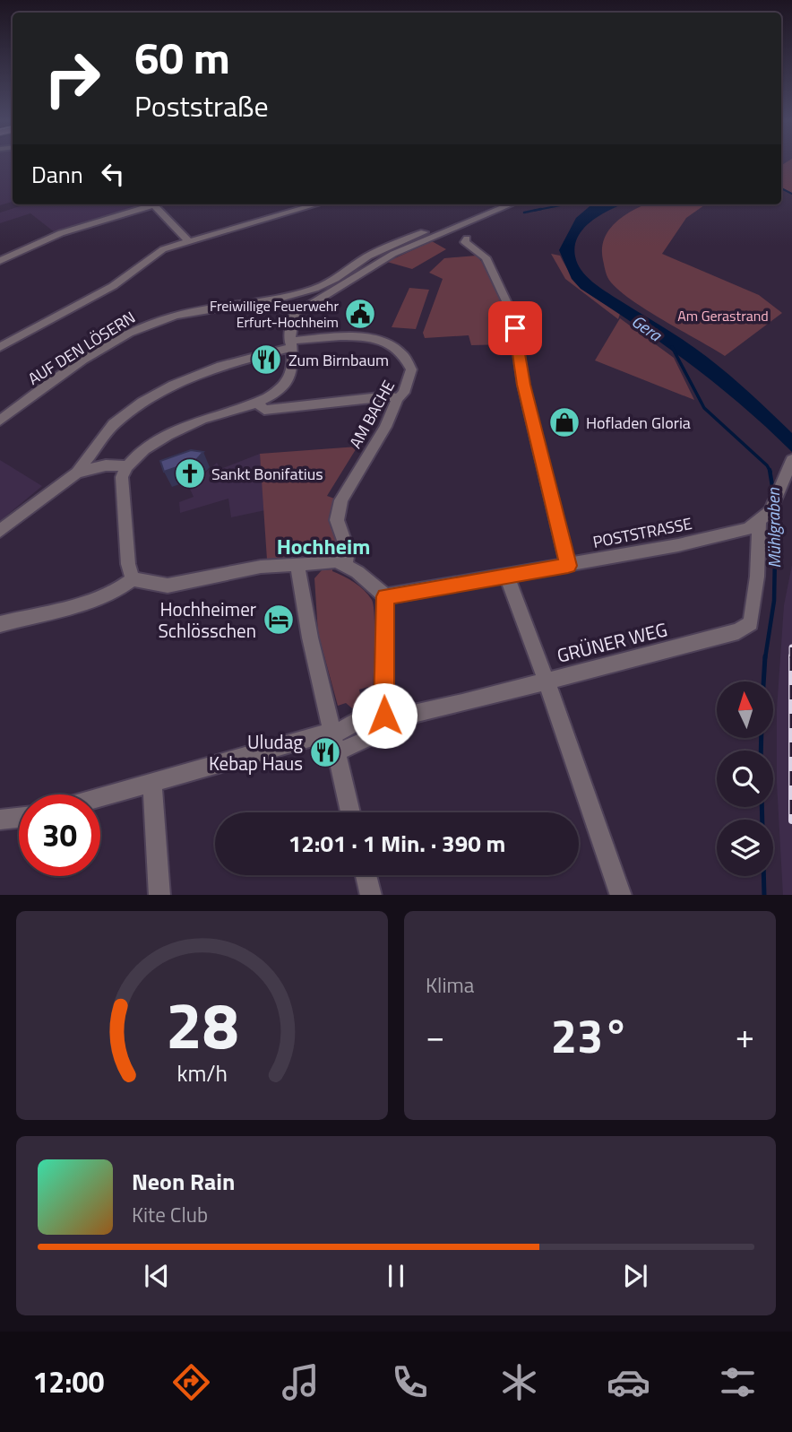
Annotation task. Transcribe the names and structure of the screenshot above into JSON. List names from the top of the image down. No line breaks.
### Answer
{"streets":{"street":["AUF DEN LÖSERN","AM BACHE","POSTSTRASSE","GRÜNER WEG"]},"crossings":[["POSTSTRASSE","GRÜNER WEG"]],"districts":["Hochheim"],"water":["Gera","Mühlgraben"],"parks":["Am Gerastrand"],"places":{"public building":["Freiwillige Feuerwehr Erfurt-Hochheim"],"restaurant":["Zum Birnbaum","Uludag Kebap Haus"],"shop":["Hofladen Gloria"],"church":["Sankt Bonifatius"],"hotel":["Hochheimer Schlösschen"]},"north":"top","page":{"turn":["60 m","Poststraße"],"then":"Dann","limit":"30","trip":"12:01 · 1 Min. · 390 m","tile":"Klima","heat":["−","23°","+"],"song":["Neon Rain","Kite Club"],"tabs":"12:00","gauge":["28","km/h"]}}
